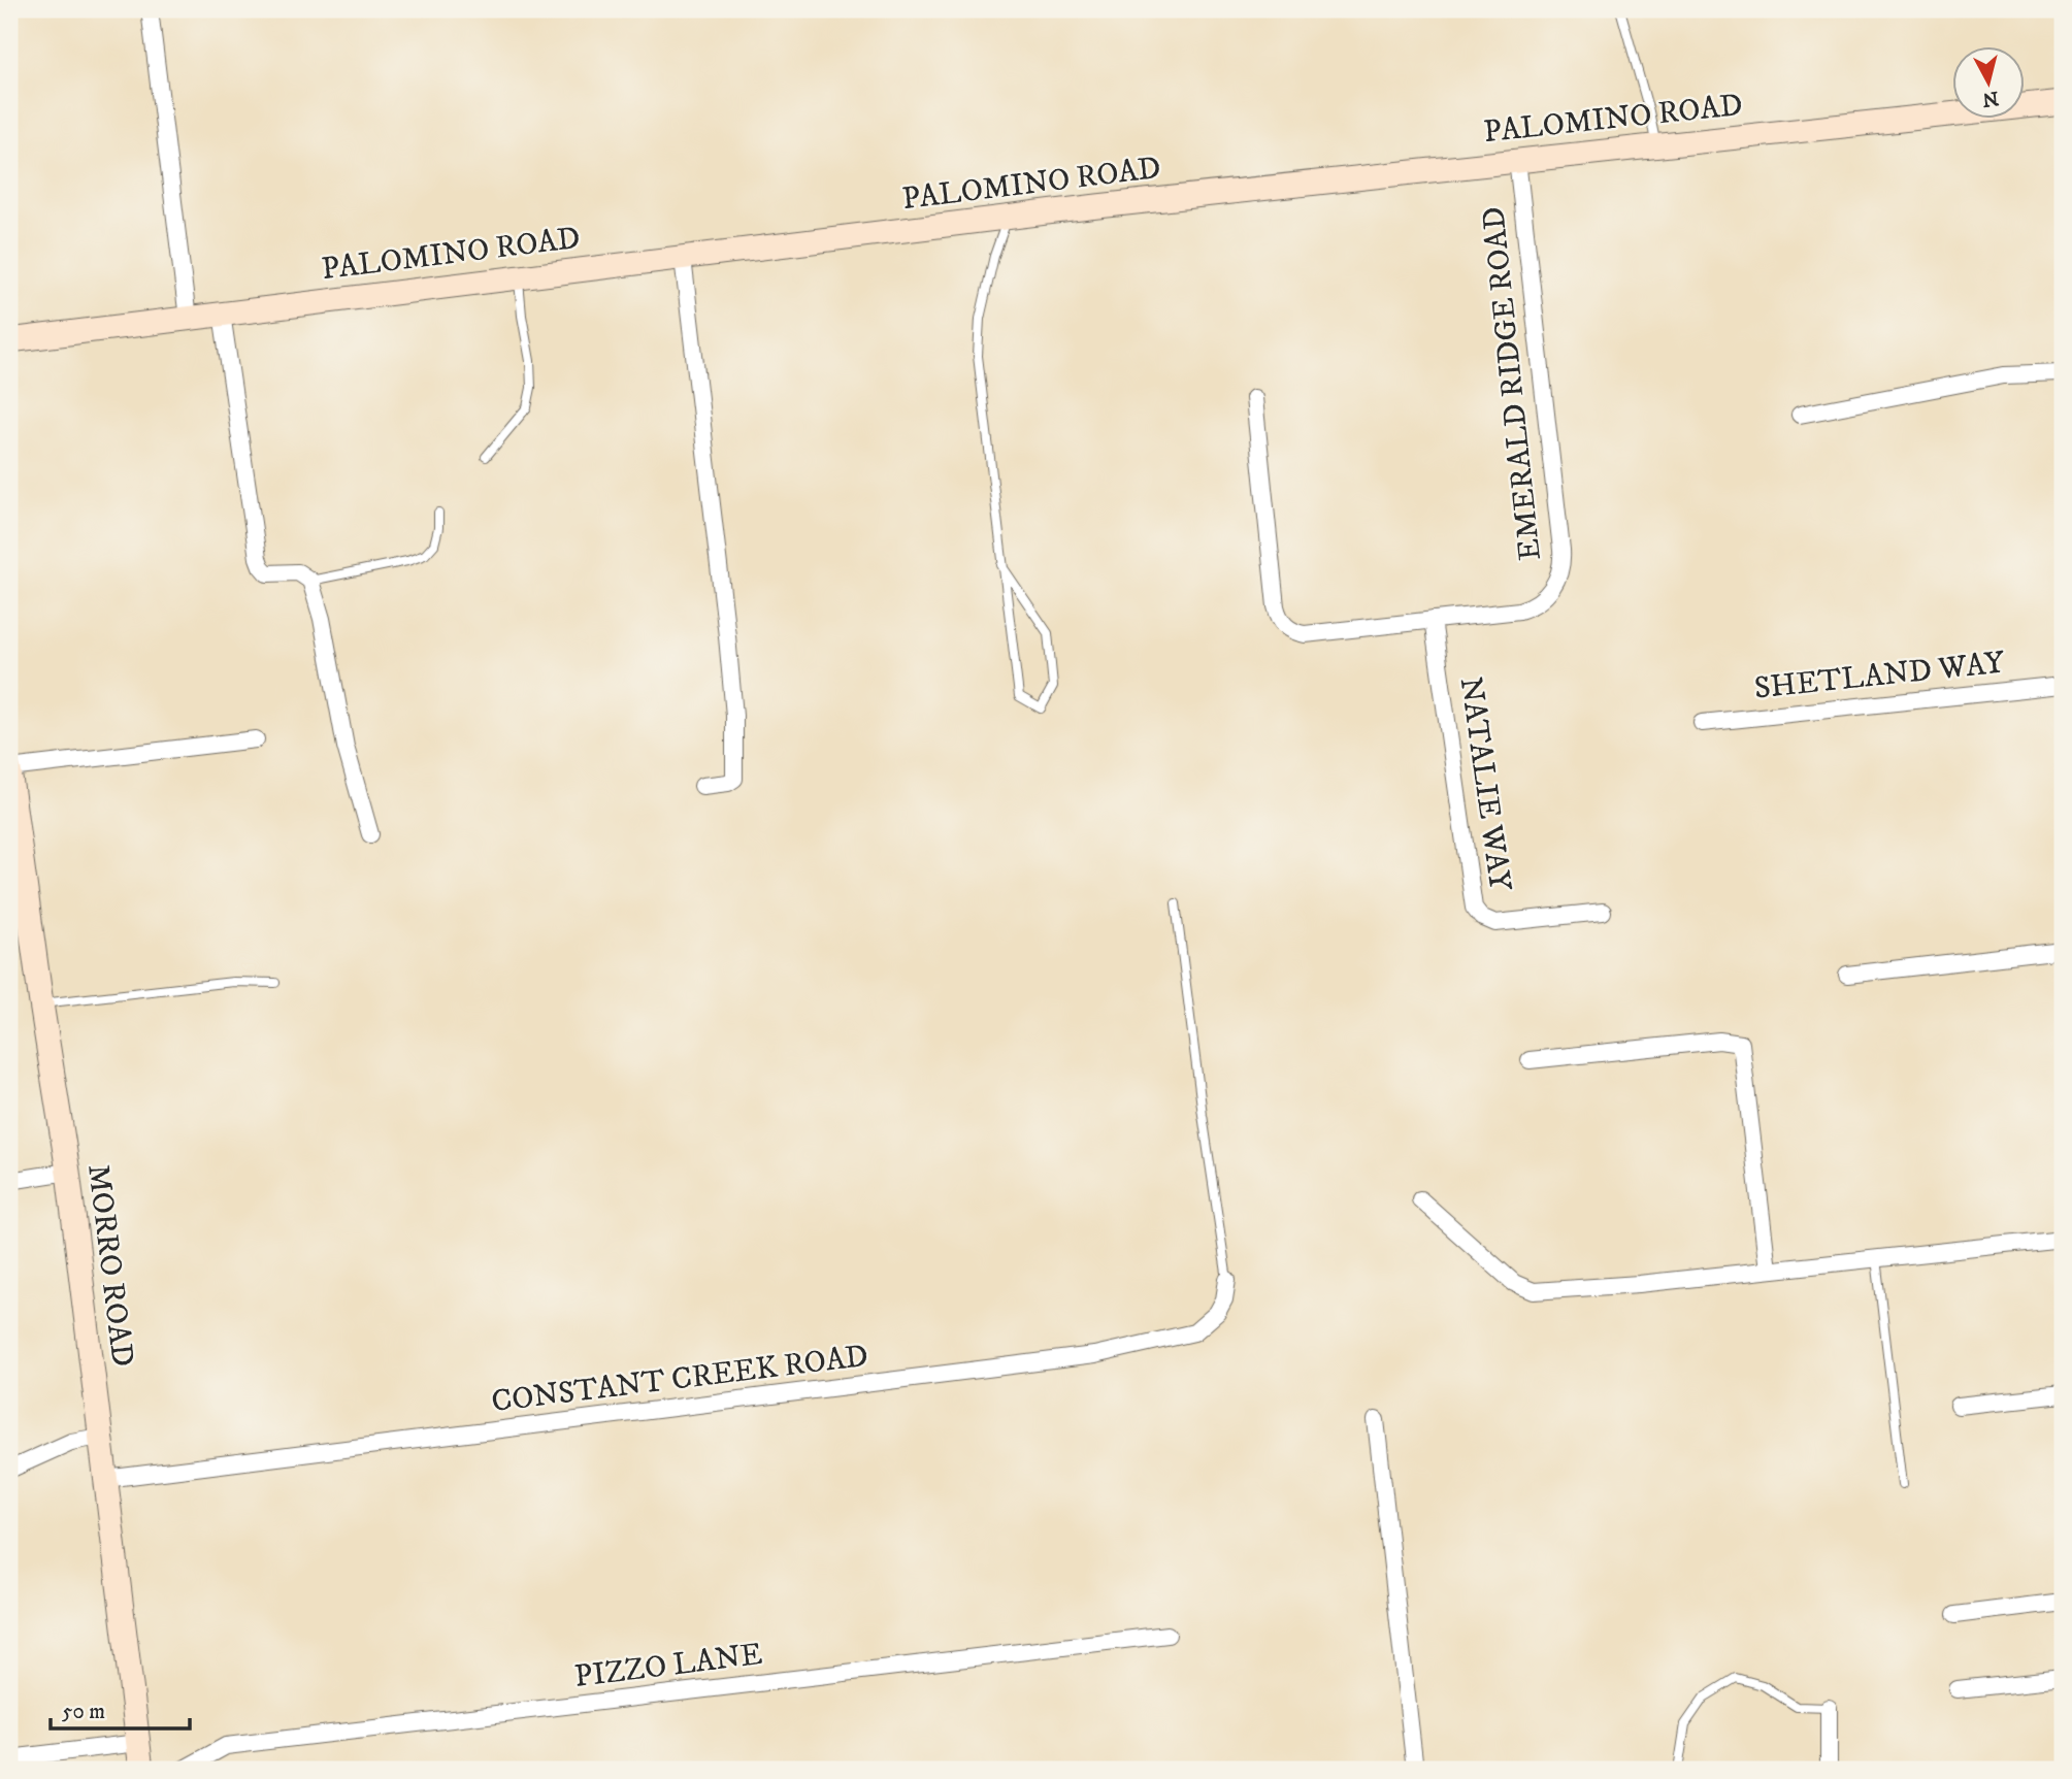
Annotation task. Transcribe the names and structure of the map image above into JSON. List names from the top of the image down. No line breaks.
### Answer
{"streets":{"street":["PALOMINO ROAD","EMERALD RIDGE ROAD","SHETLAND WAY","NATALIE WAY","MORRO ROAD","CONSTANT CREEK ROAD","PIZZO LANE"]},"crossings":[["PALOMINO ROAD","EMERALD RIDGE ROAD"],["EMERALD RIDGE ROAD","NATALIE WAY"],["MORRO ROAD","CONSTANT CREEK ROAD"]],"scale_bar":"50 m","north":"bottom"}
